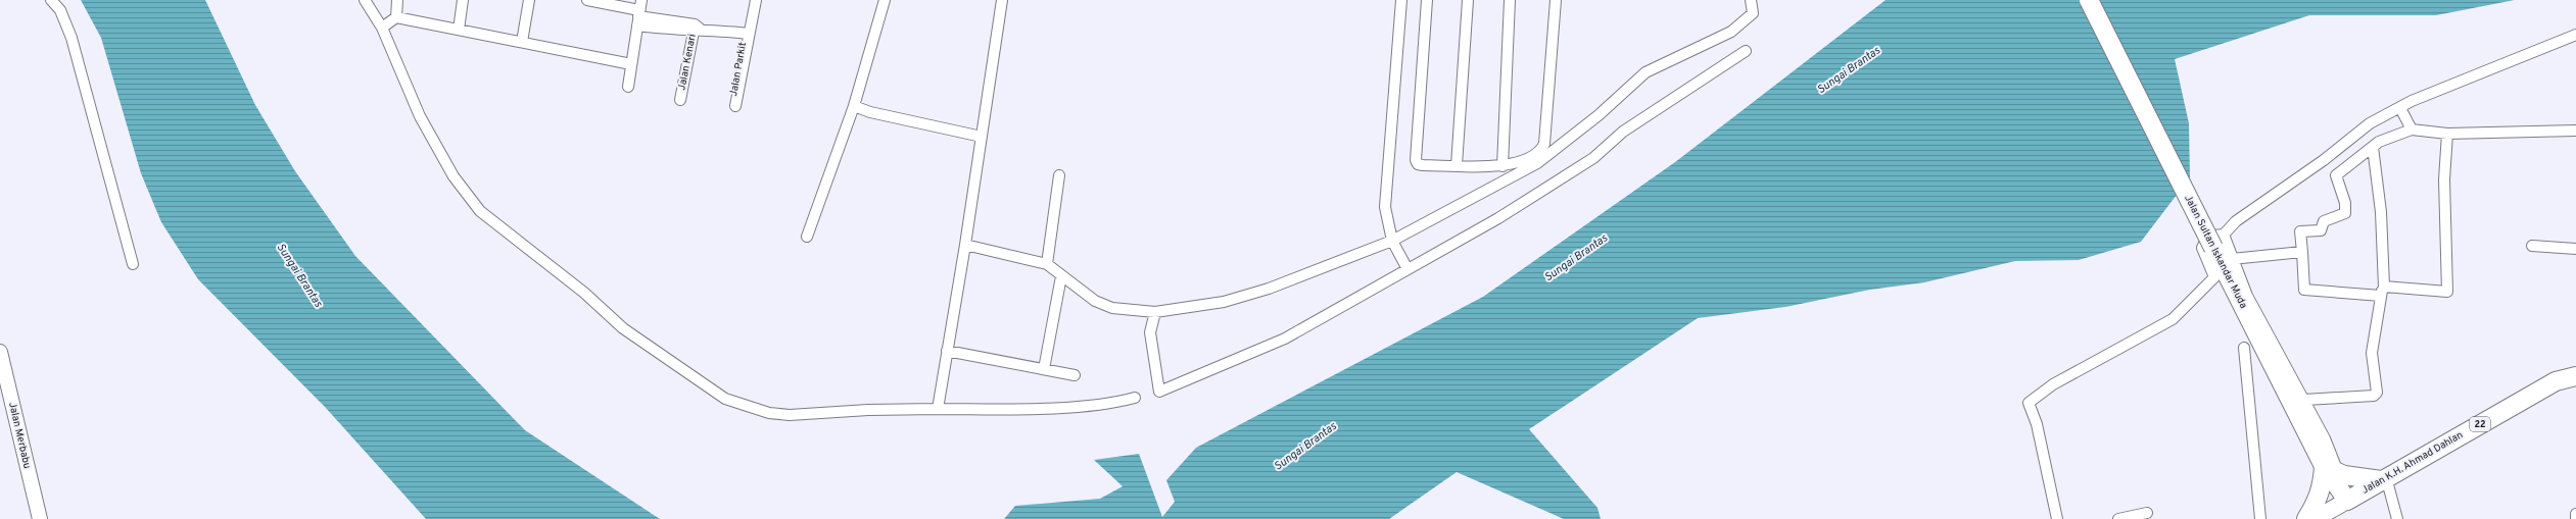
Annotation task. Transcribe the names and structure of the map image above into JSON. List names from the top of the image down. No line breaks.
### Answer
{"streets":{"highway":["Jalan Sultan Iskandar Muda","22","Jalan K.H. Ahmad Dahlan"],"main road":["Jalan Merbabu"],"street":["Jalan Kenari"]},"crossings":[["Jalan Sultan Iskandar Muda","Jalan K.H. Ahmad Dahlan"]],"water":["Sungai Brantas"]}
